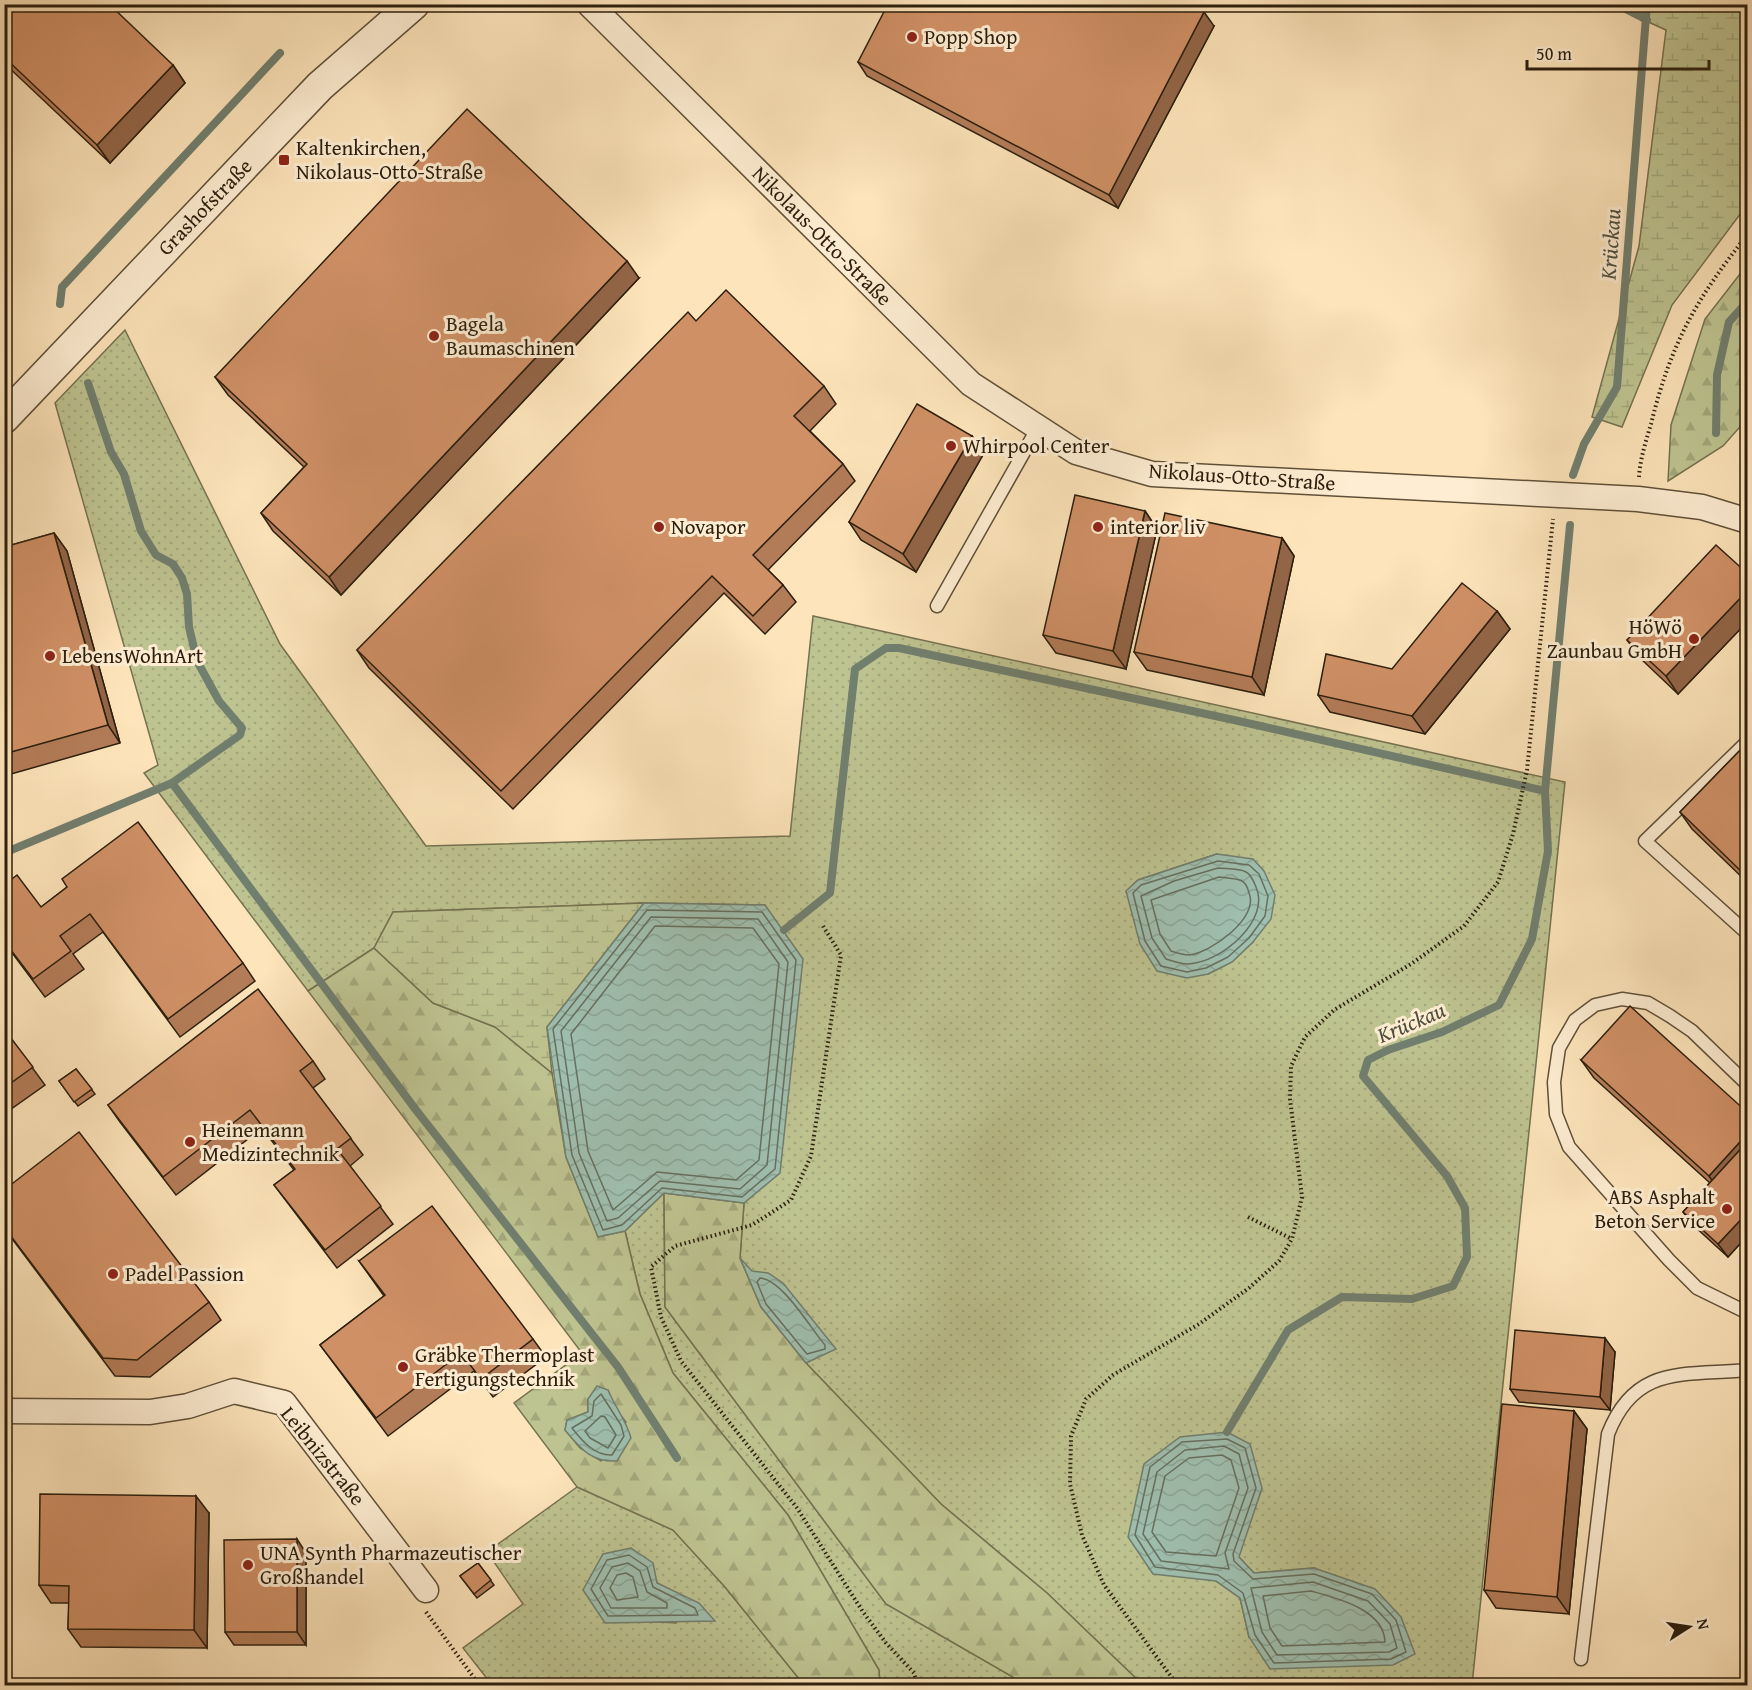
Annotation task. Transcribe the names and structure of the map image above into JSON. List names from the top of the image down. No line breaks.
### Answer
{"streets":{"street":["Grashofstraße","Nikolaus-Otto-Straße","Leibnizstraße"]},"water":["Krückau"],"places":{"other":["Popp Shop","Bagela Baumaschinen","Whirpool Center","Novapor","interior liv","HöWö Zaunbau GmbH","LebensWohnArt","Heinemann Medizintechnik","ABS Asphalt Beton Service","Padel Passion","Gräbke Thermoplast Fertigungstechnik","UNA Synth Pharmazeutischer Großhandel"],"transit":["Kaltenkirchen, Nikolaus-Otto-Straße"]},"scale_bar":"50 m","north":"right"}
